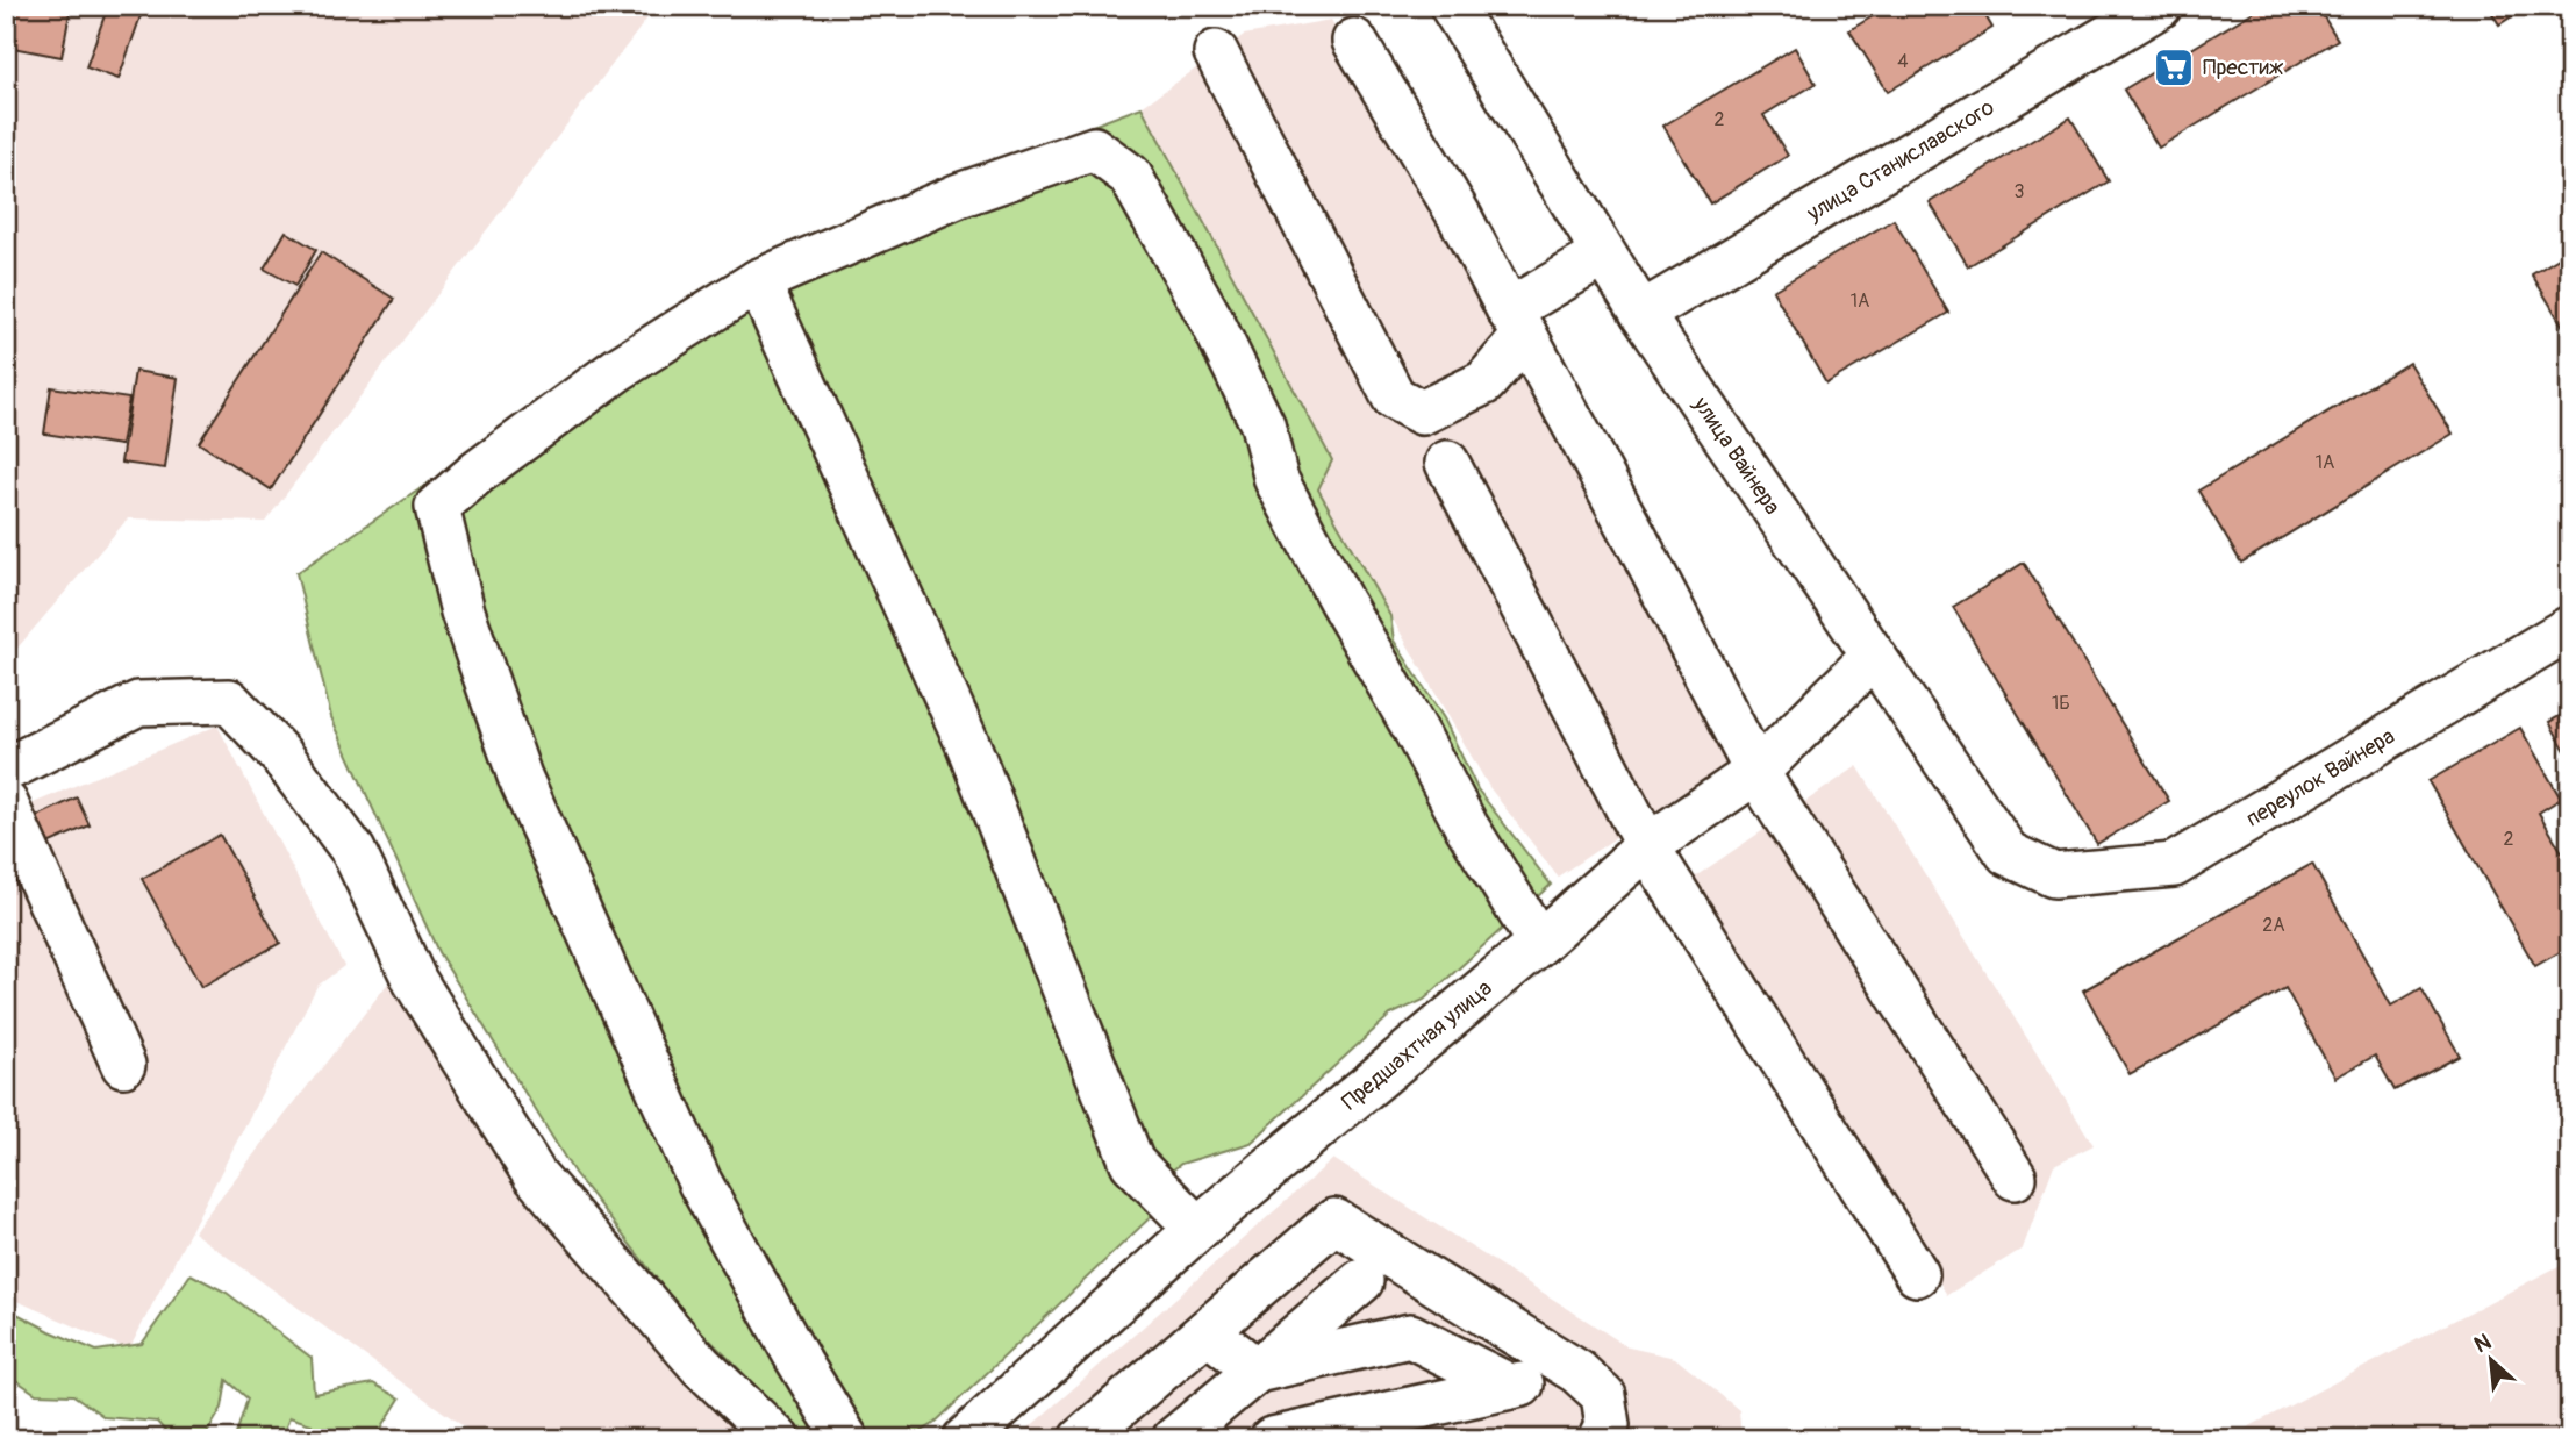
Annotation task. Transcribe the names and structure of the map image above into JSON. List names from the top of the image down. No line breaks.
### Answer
{"streets":{"street":["улица Станиславского","улица Вайнера","переулок Вайнера","Предшахтная улица"]},"crossings":[["улица Станиславского","улица Вайнера"],["улица Вайнера","переулок Вайнера"],["улица Вайнера","Предшахтная улица"]],"places":{"supermarket":["Престиж"]},"house_numbers":["4","2","3","1А","1А","1Б","2","2А"],"north":"top left"}
